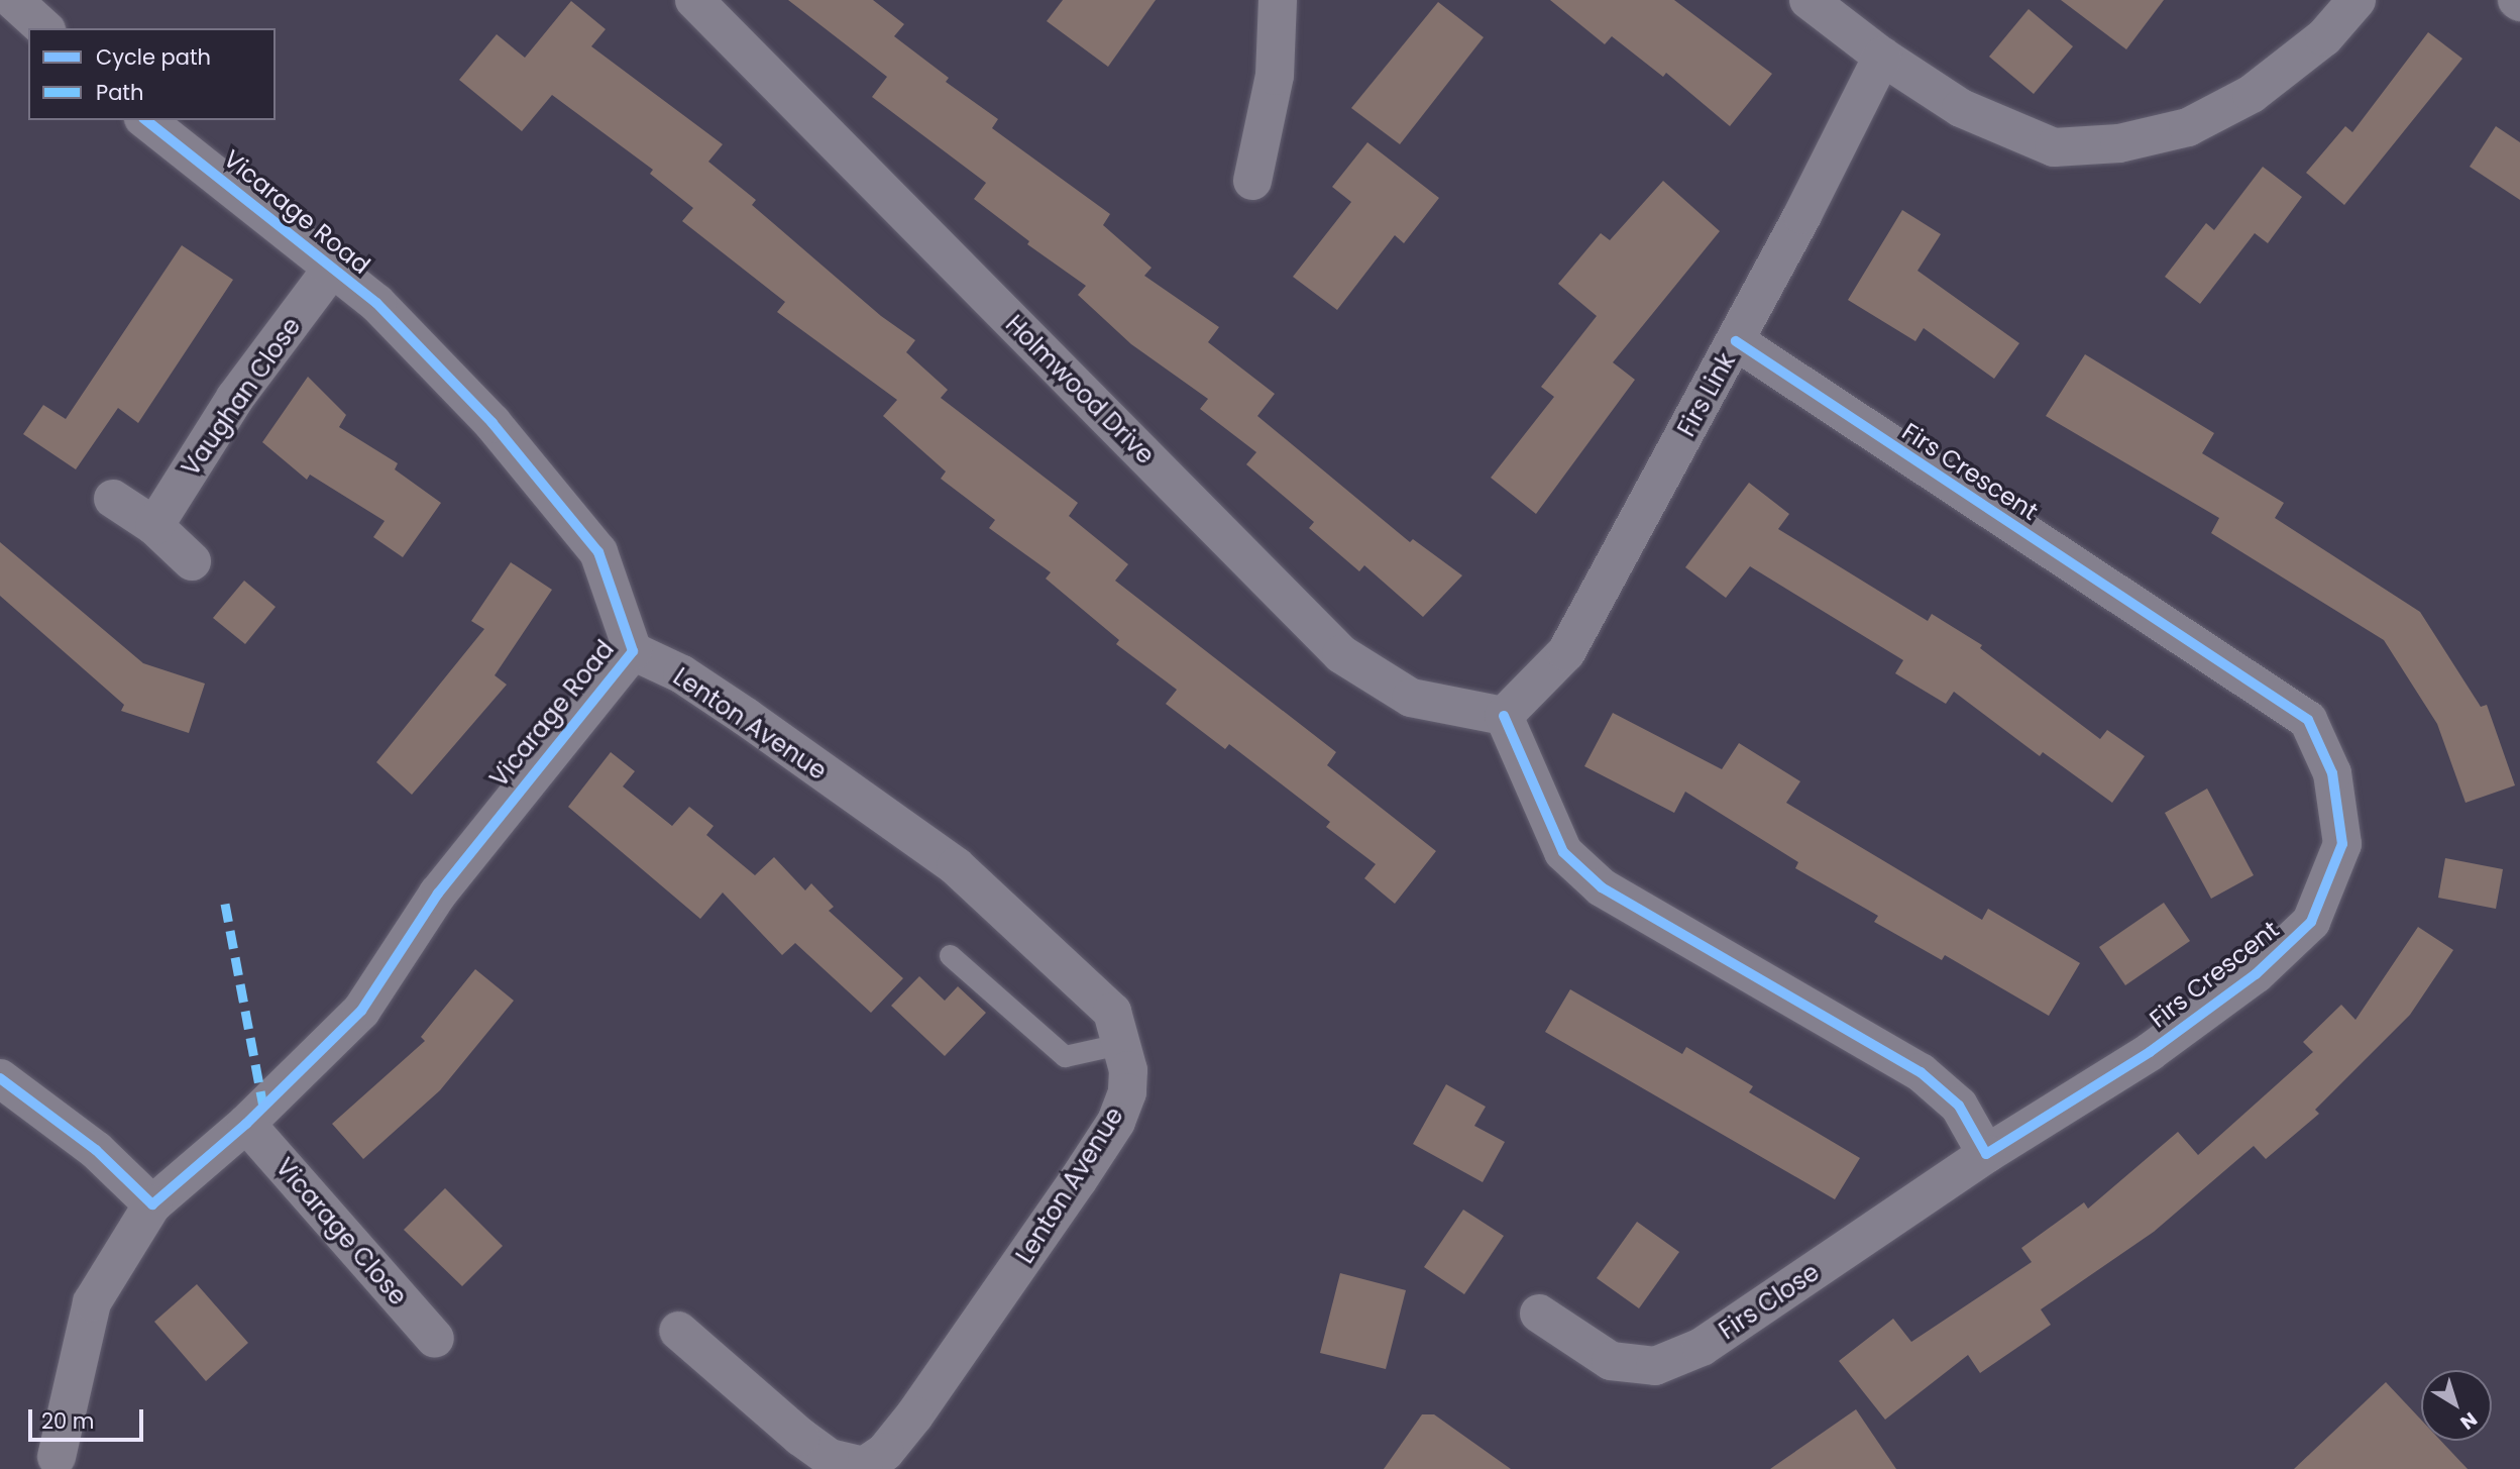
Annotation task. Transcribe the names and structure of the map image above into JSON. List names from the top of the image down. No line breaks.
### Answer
{"streets":{"street":["Vicarage Road","Holmwood Drive","Firs Link","Vaughan Close","Firs Crescent","Lenton Avenue","Vicarage Close","Firs Close"]},"crossings":[["Vicarage Road","Vaughan Close"],["Vicarage Road","Lenton Avenue"],["Vicarage Road","Vicarage Close"],["Holmwood Drive","Firs Link"],["Firs Link","Firs Crescent"],["Firs Crescent","Firs Close"]],"legend":["Cycle path","Path"],"scale_bar":"20 m","north":"bottom right"}
